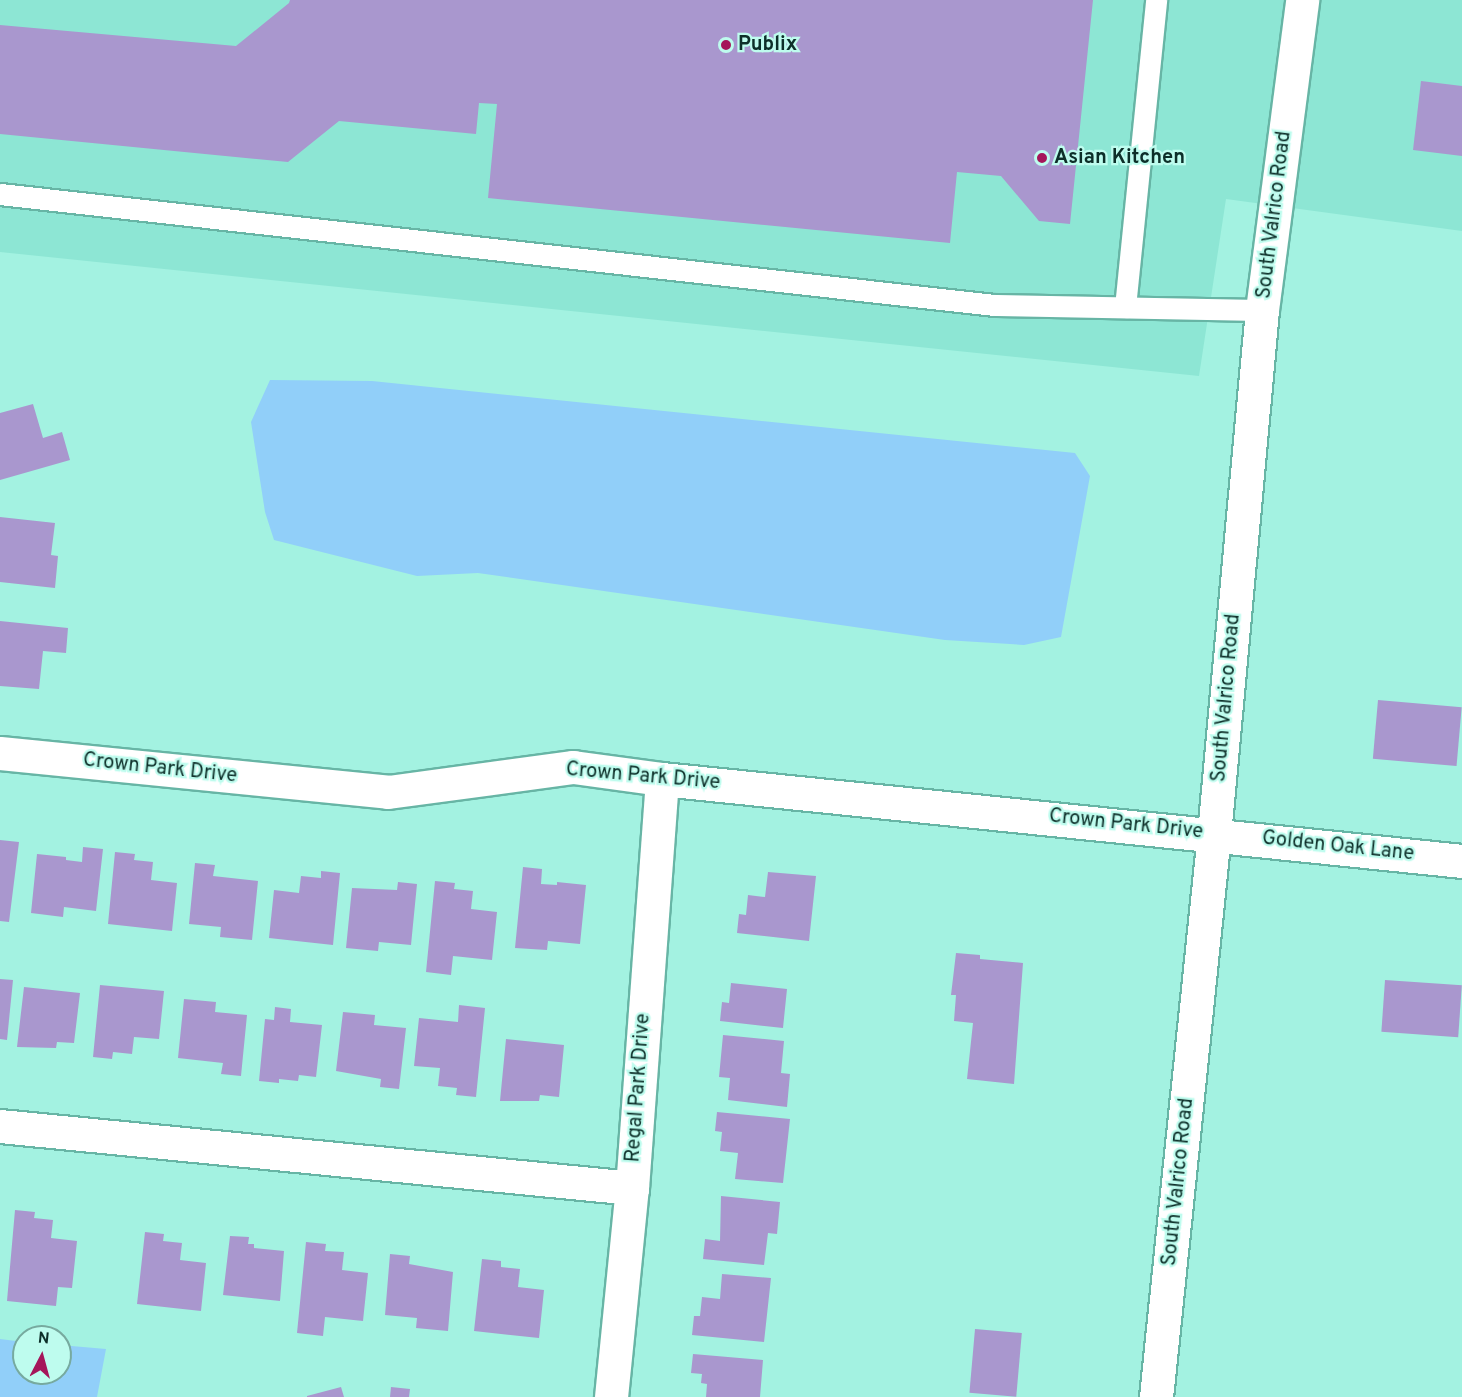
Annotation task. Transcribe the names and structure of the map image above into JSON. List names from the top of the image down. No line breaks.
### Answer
{"streets":{"street":["South Valrico Road","Crown Park Drive","Golden Oak Lane","Regal Park Drive"]},"crossings":[["South Valrico Road","Crown Park Drive"],["South Valrico Road","Golden Oak Lane"],["Crown Park Drive","Golden Oak Lane"],["Crown Park Drive","Regal Park Drive"]],"places":["Publix","Asian Kitchen"],"north":"top"}
